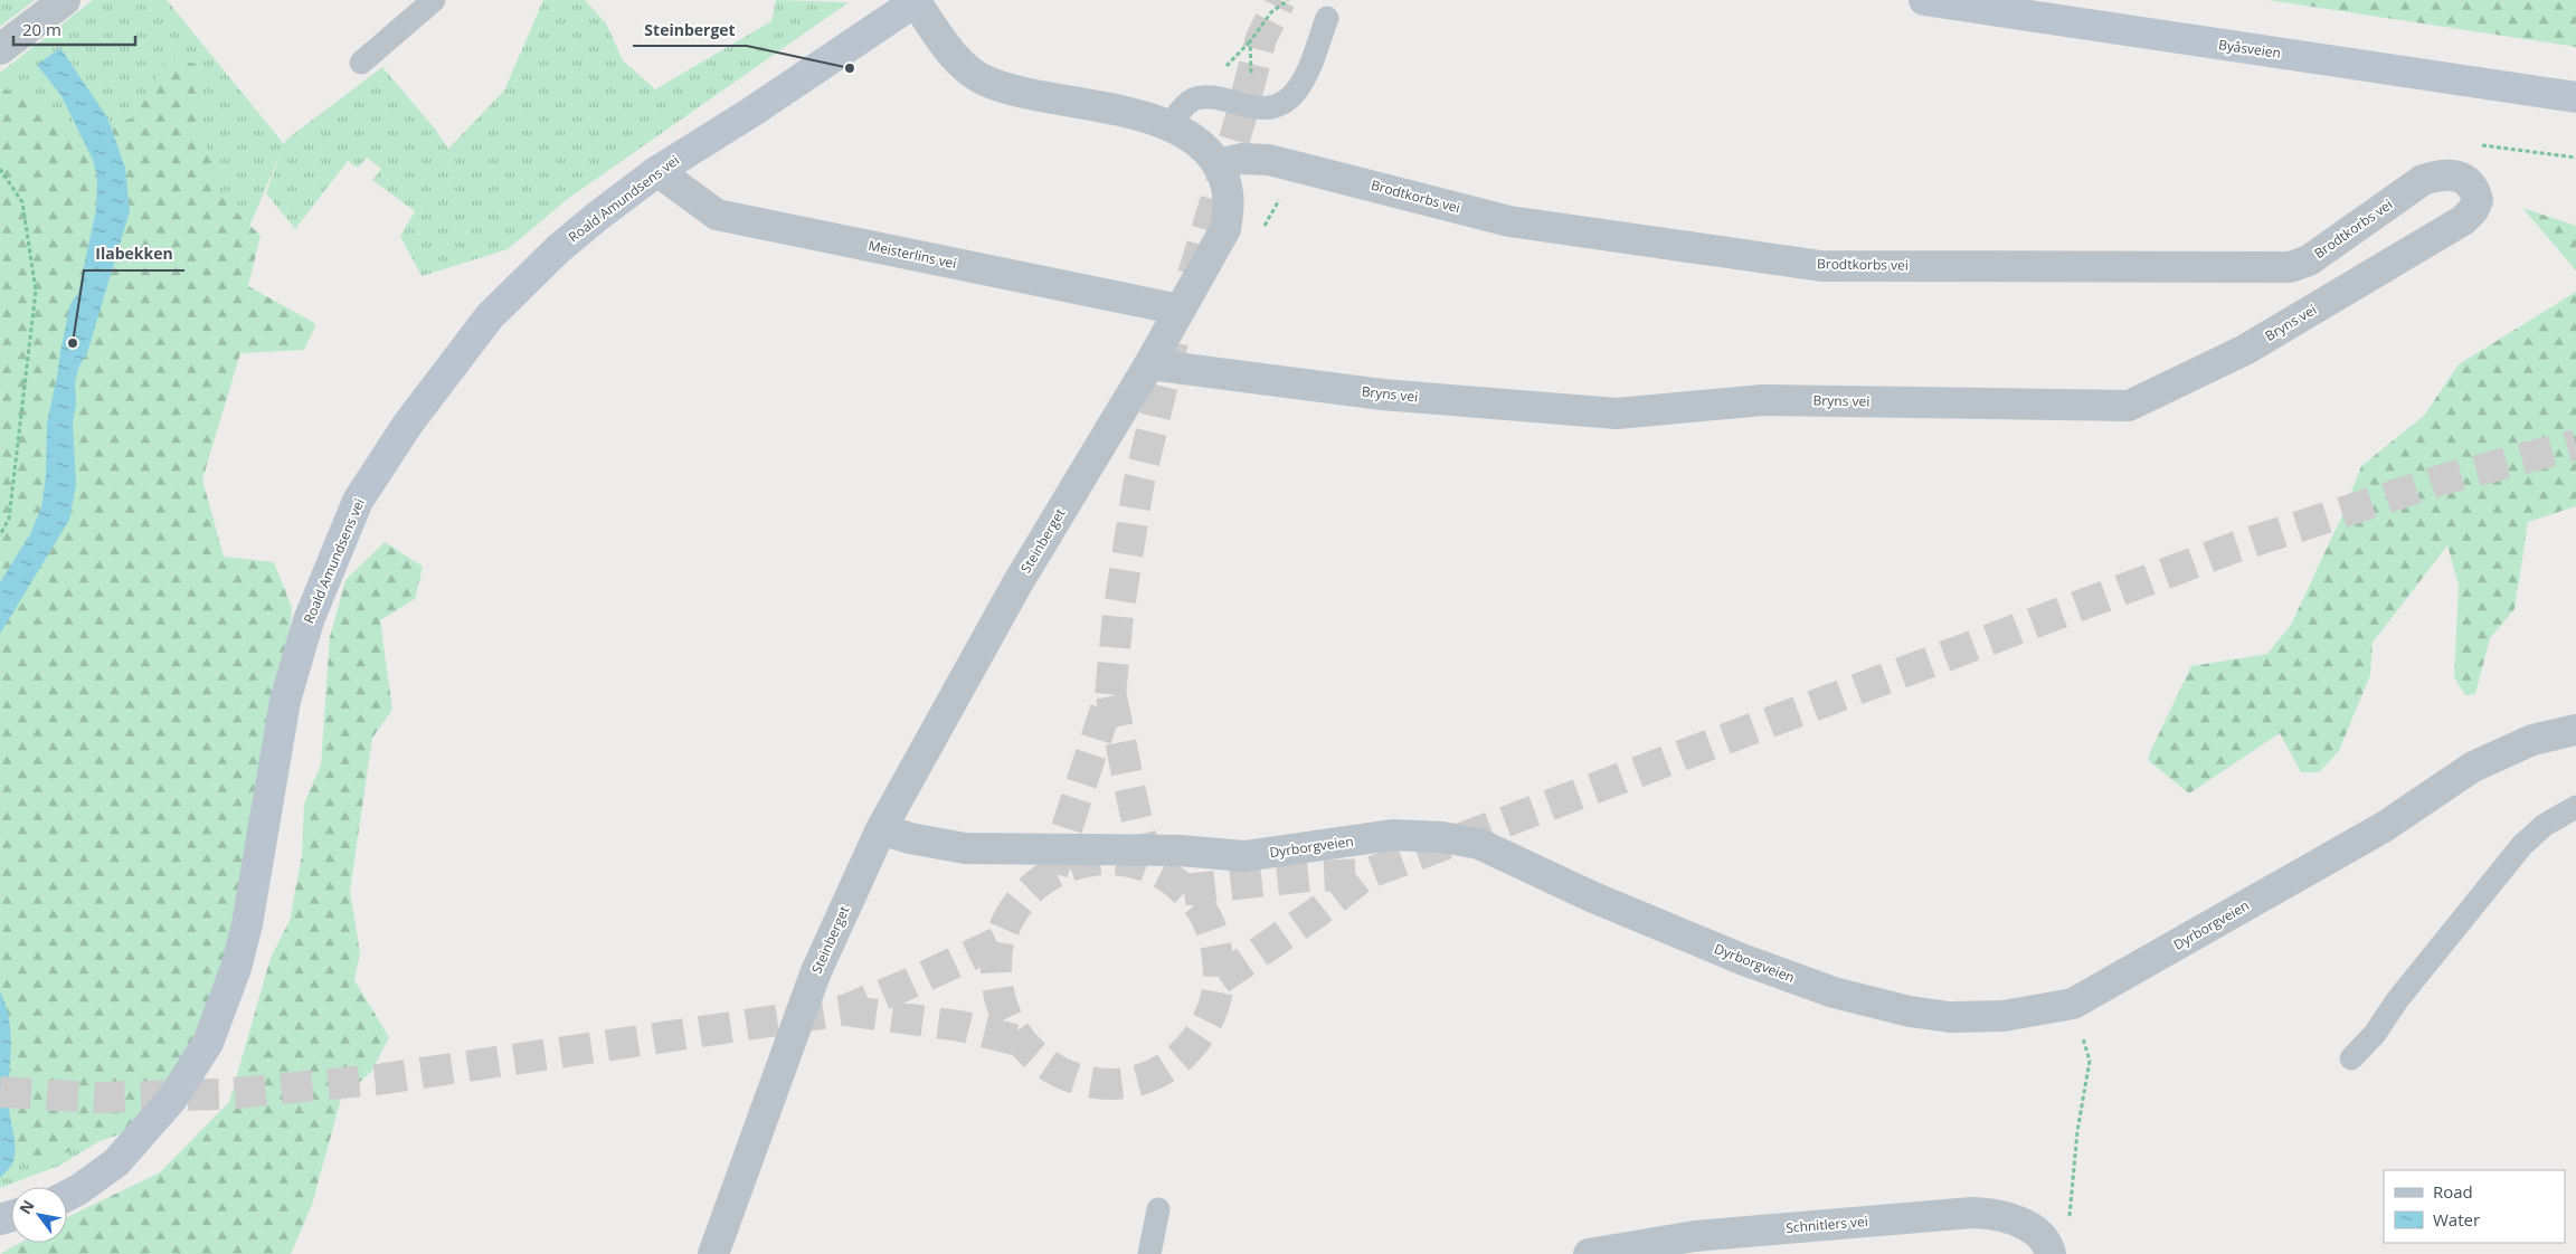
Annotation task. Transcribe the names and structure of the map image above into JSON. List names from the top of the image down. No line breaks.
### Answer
{"streets":{"street":["Byåsveien","Brodtkorbs vei","Roald Amundsens vei","Meisterlins vei","Bryns vei","Steinberget","Dyrborgveien","Schnitlers vei"]},"crossings":[["Brodtkorbs vei","Bryns vei"],["Brodtkorbs vei","Steinberget"],["Roald Amundsens vei","Meisterlins vei"],["Roald Amundsens vei","Steinberget"],["Meisterlins vei","Steinberget"],["Bryns vei","Steinberget"],["Steinberget","Dyrborgveien"]],"places":["Steinberget","Ilabekken"],"legend":["Road","Water"],"scale_bar":"20 m","north":"top left"}
